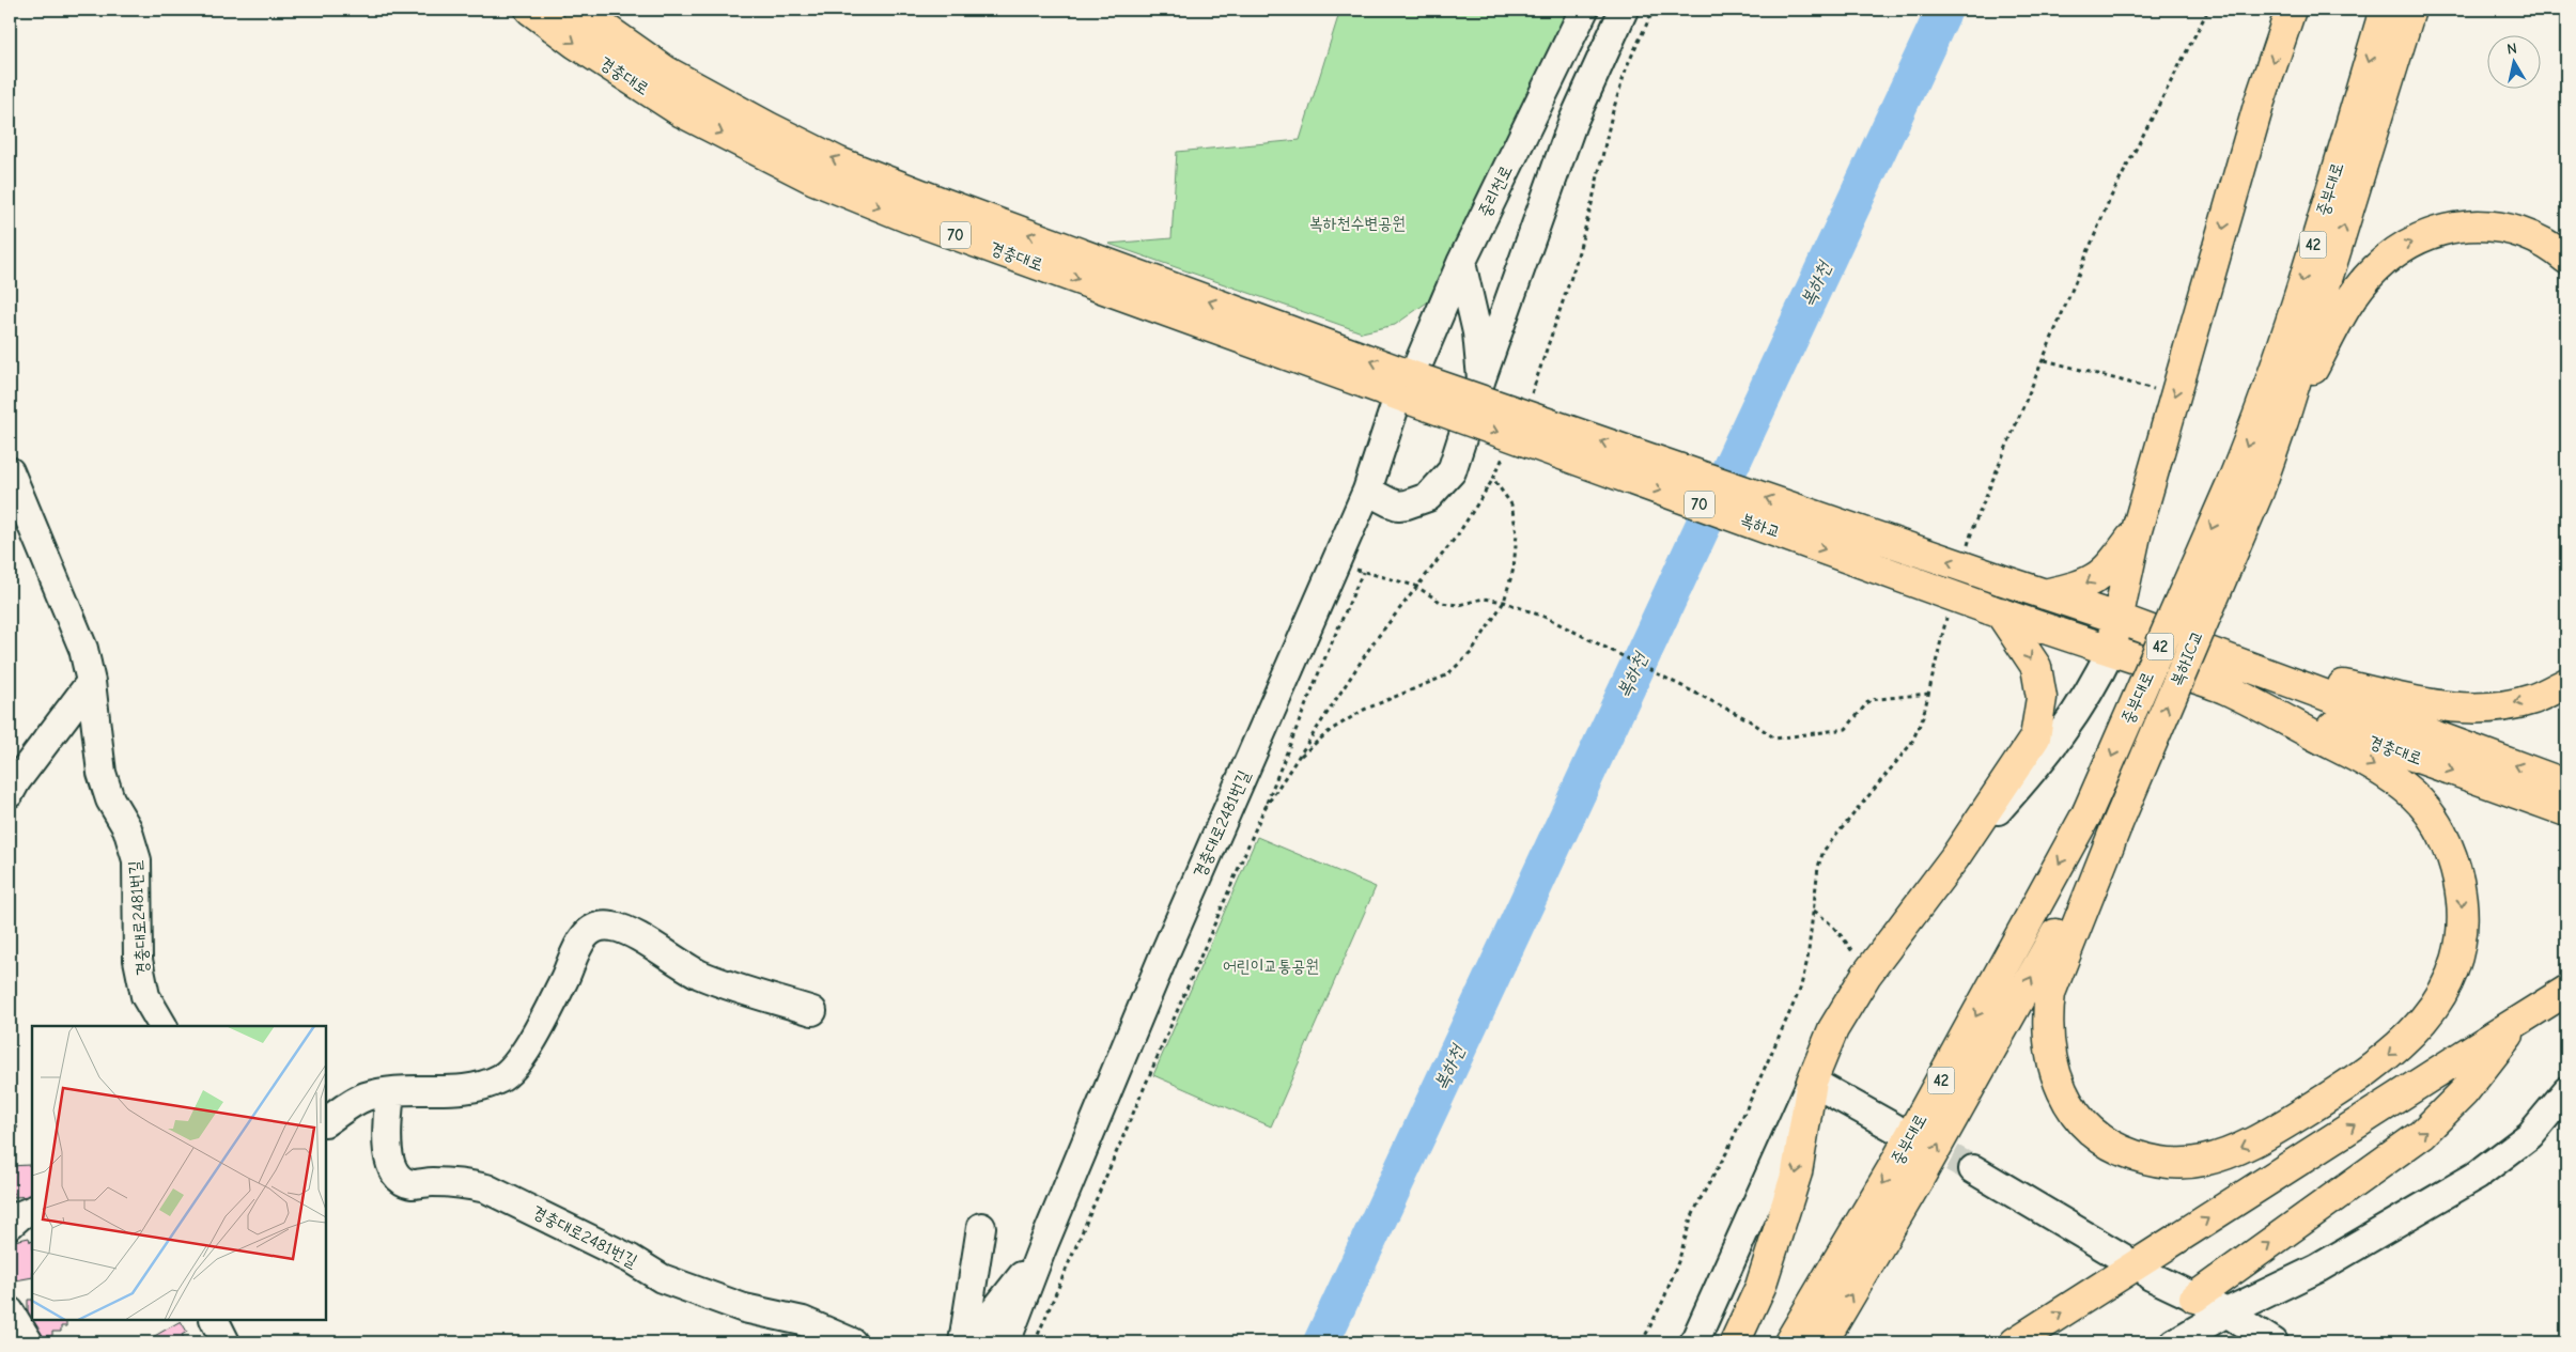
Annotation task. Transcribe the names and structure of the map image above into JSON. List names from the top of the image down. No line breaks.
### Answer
{"streets":{"main road":["경충대로","중부대로","70","42","복하교","복하IC교"],"street":["중리천로","경충대로2481번길"]},"crossings":[["경충대로","중리천로"],["경충대로","복하교"],["경충대로","경충대로2481번길"],["중부대로","복하IC교"],["중리천로","복하교"],["중리천로","경충대로2481번길"],["복하교","경충대로2481번길"]],"water":["복하천"],"parks":["복하천수변공원","어린이교통공원"],"north":"top"}
